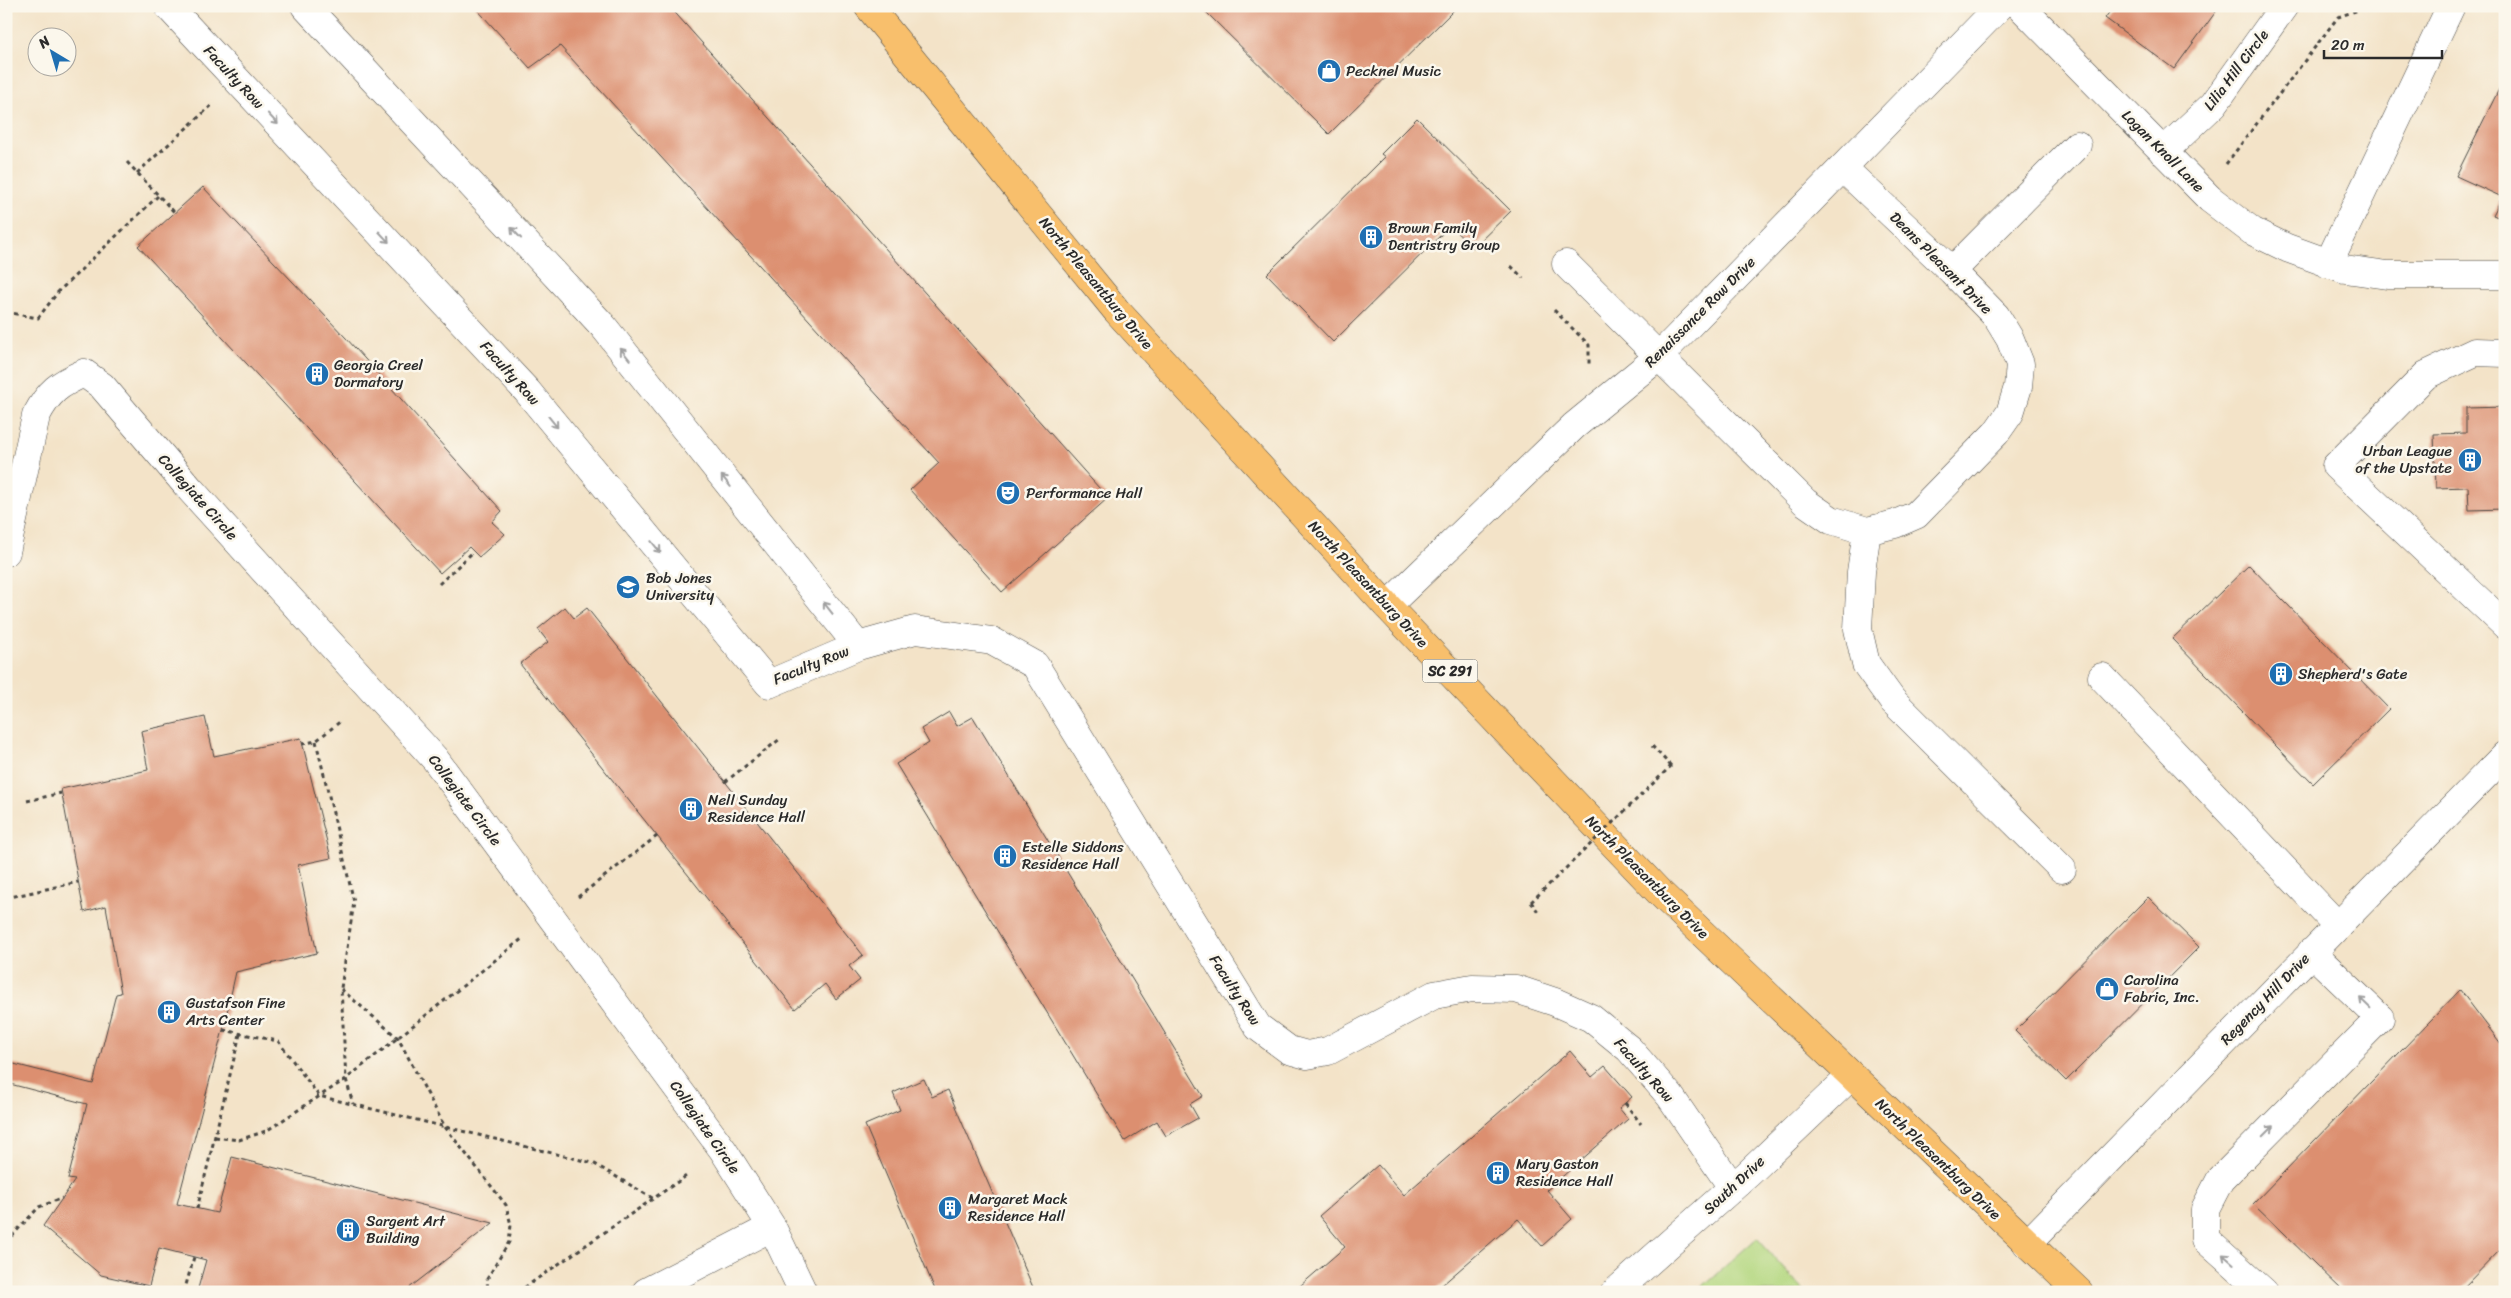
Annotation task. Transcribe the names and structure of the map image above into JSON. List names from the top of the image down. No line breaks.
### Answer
{"streets":{"main road":["North Pleasantburg Drive","SC 291"],"street":["Lilia Hill Circle","Faculty Row","Logan Knoll Lane","Deans Pleasant Drive","Renaissance Row Drive","Collegiate Circle","Regency Hill Drive","South Drive"]},"crossings":[["Lilia Hill Circle","Logan Knoll Lane"],["Faculty Row","South Drive"],["Deans Pleasant Drive","Renaissance Row Drive"],["North Pleasantburg Drive","Renaissance Row Drive"],["North Pleasantburg Drive","Regency Hill Drive"],["North Pleasantburg Drive","South Drive"]],"places":{"shop":["Pecknel Music","Carolina Fabric, Inc."],"building":["Brown Family Dentristry Group","Georgia Creel Dormatory","Urban League of the Upstate","Shepherd's Gate","Nell Sunday Residence Hall","Estelle Siddons Residence Hall","Gustafson Fine Arts Center","Mary Gaston Residence Hall","Margaret Mack Residence Hall","Sargent Art Building"],"theatre":["Performance Hall"],"school or university":["Bob Jones University"]},"scale_bar":"20 m","north":"top left"}
